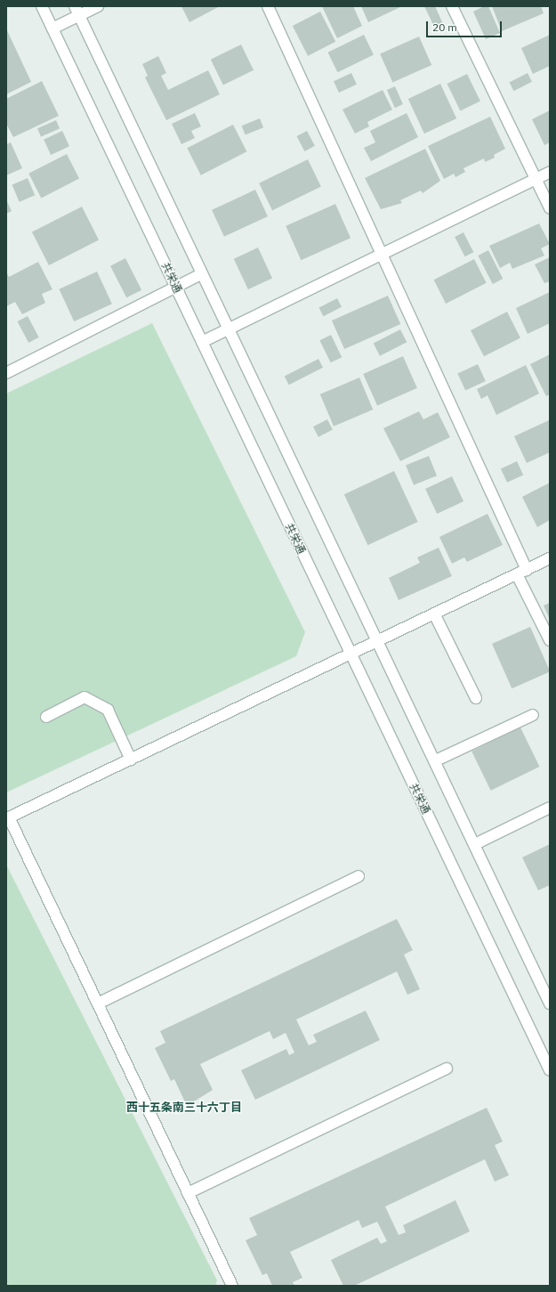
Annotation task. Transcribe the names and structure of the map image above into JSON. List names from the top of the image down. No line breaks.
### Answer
{"streets":{"street":["共栄通"]},"districts":["西十五条南三十六丁目"],"scale_bar":"20 m"}
